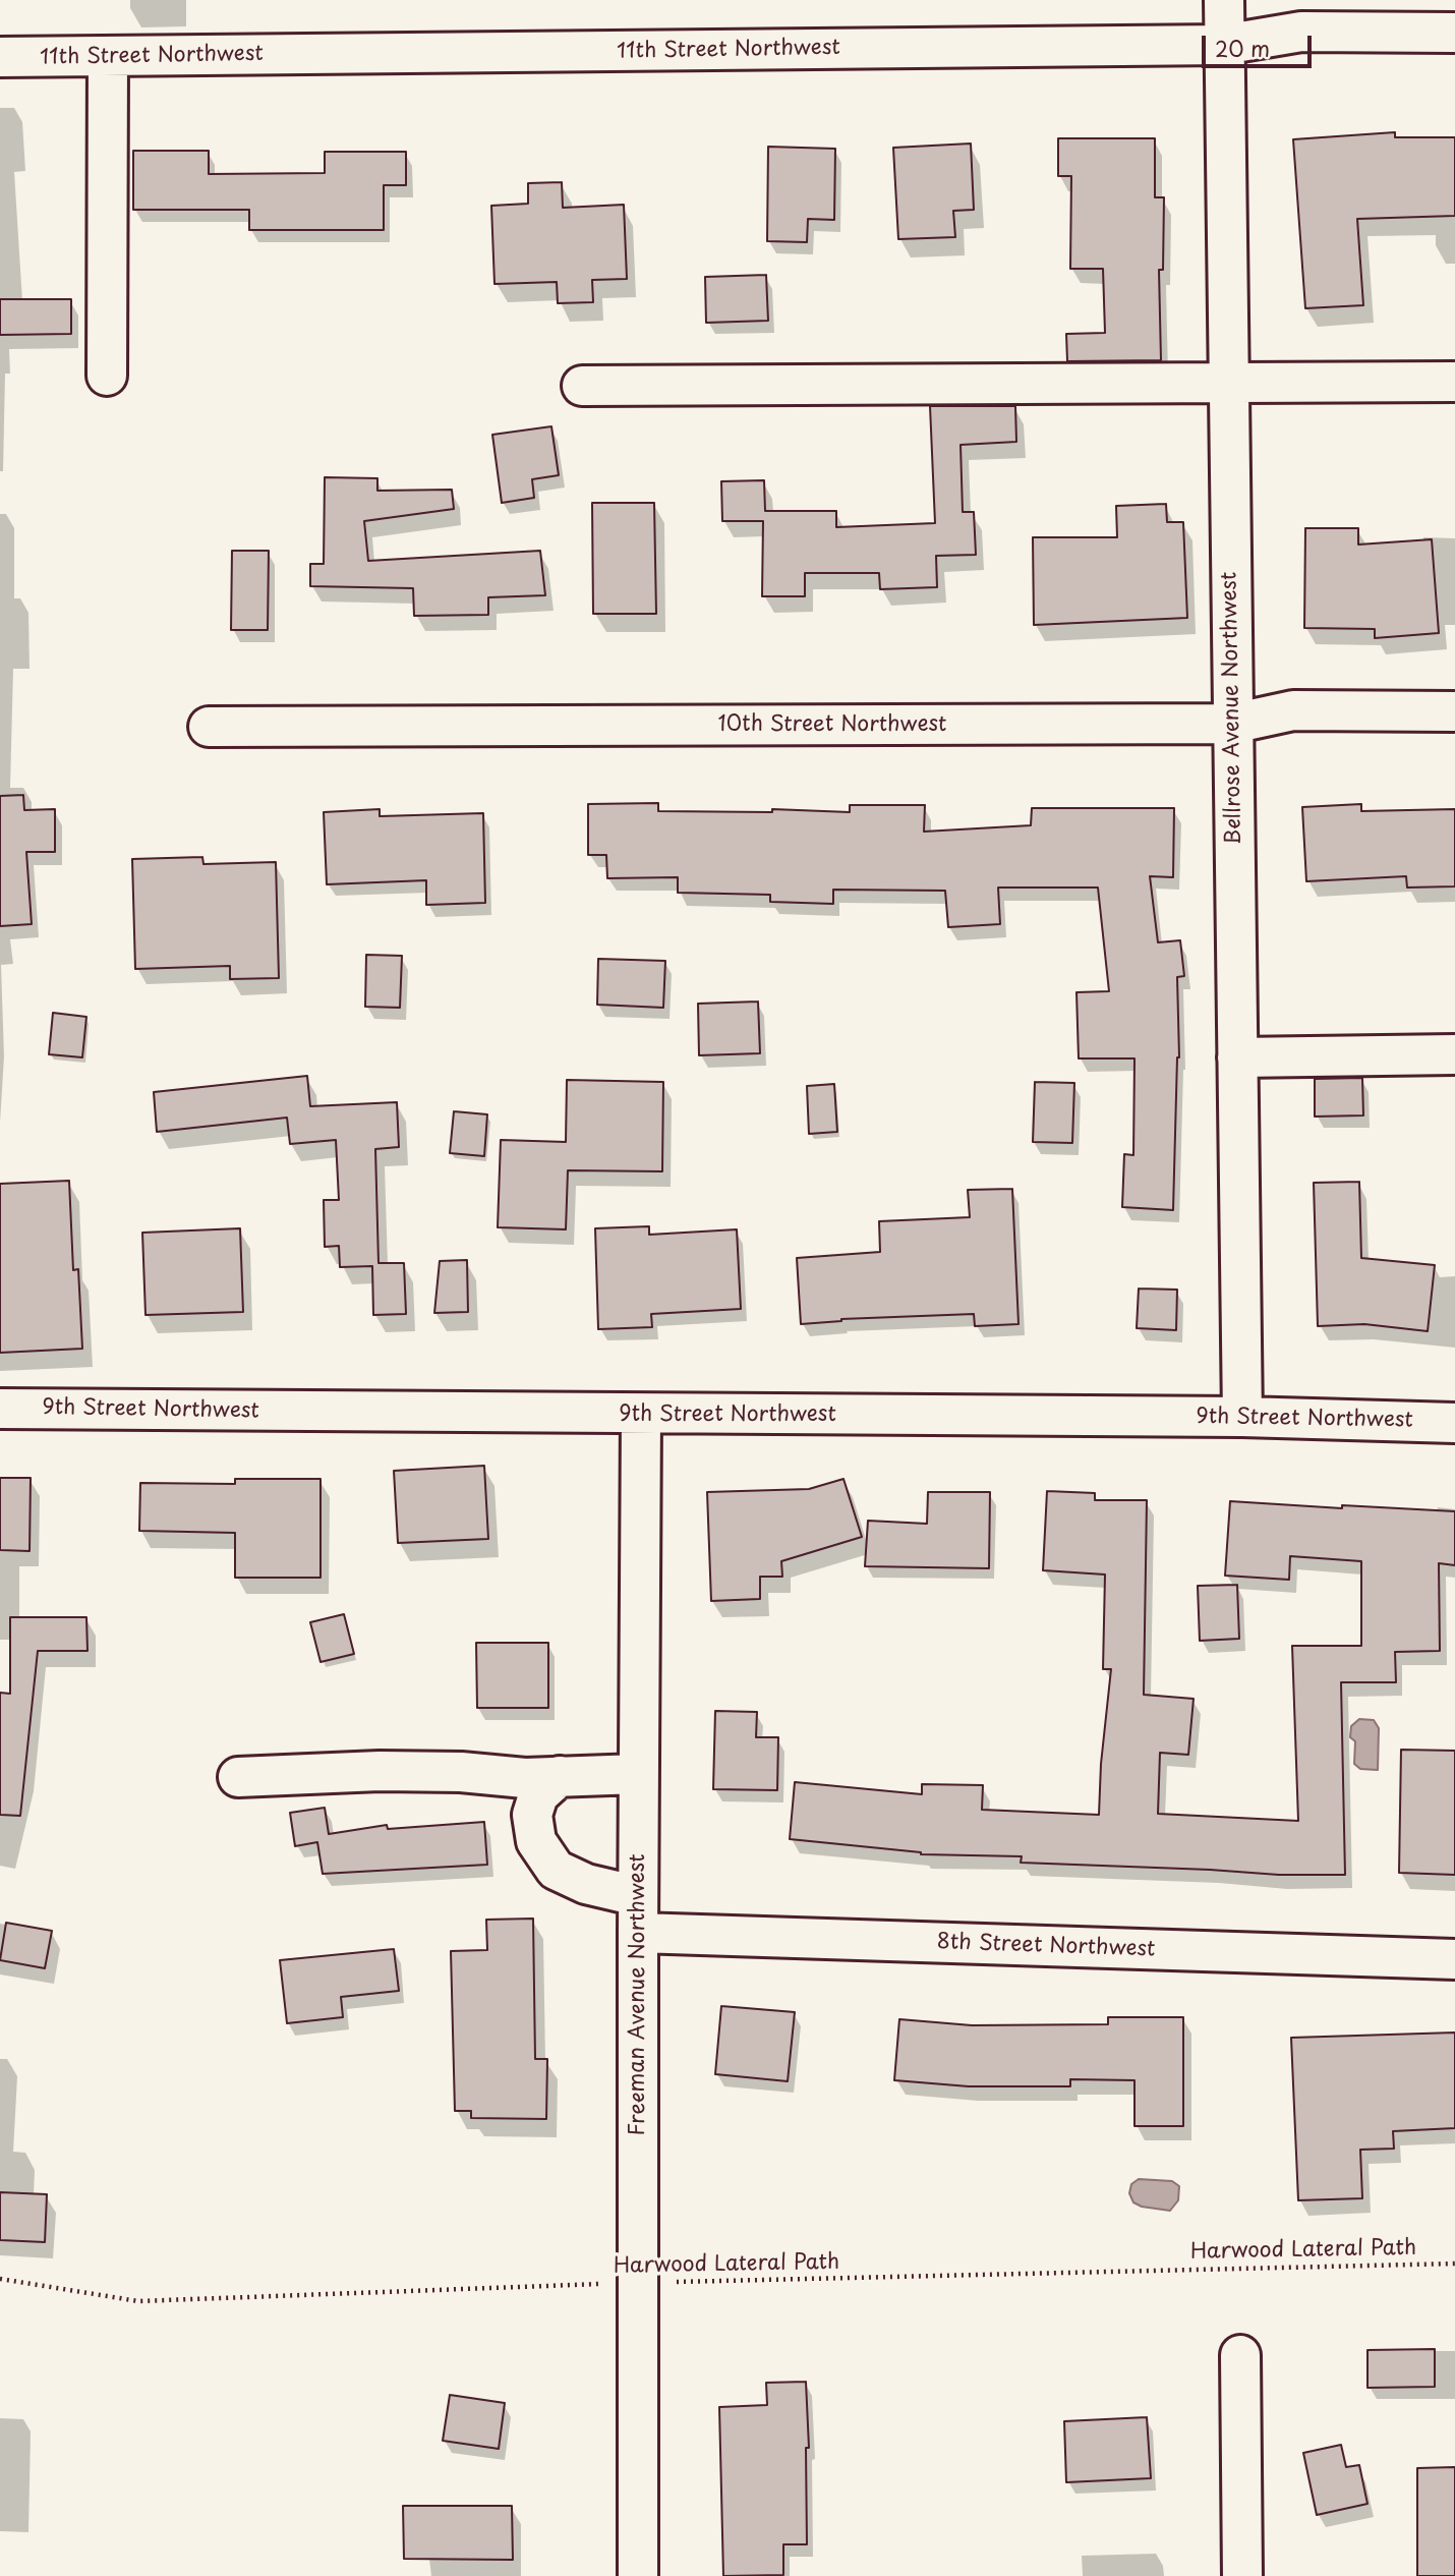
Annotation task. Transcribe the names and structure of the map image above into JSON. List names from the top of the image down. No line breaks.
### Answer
{"streets":{"street":["11th Street Northwest","Bellrose Avenue Northwest","10th Street Northwest","9th Street Northwest","8th Street Northwest","Freeman Avenue Northwest"],"path":["Harwood Lateral Path"]},"crossings":[["11th Street Northwest","Bellrose Avenue Northwest"],["Bellrose Avenue Northwest","10th Street Northwest"],["Bellrose Avenue Northwest","9th Street Northwest"],["9th Street Northwest","Freeman Avenue Northwest"],["8th Street Northwest","Freeman Avenue Northwest"],["Freeman Avenue Northwest","Harwood Lateral Path"]],"scale_bar":"20 m"}
